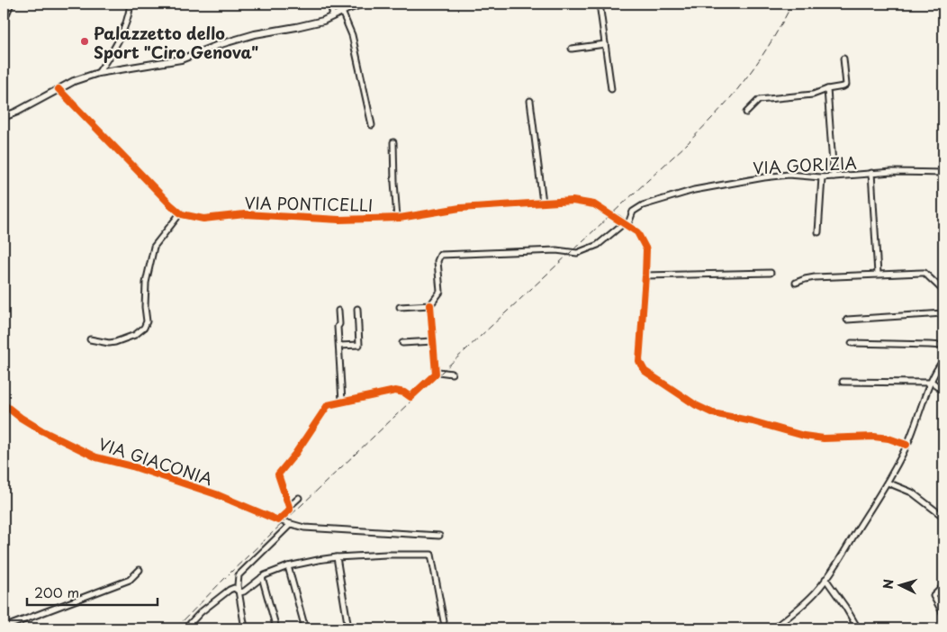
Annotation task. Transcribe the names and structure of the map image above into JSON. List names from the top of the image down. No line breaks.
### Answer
{"streets":{"street":["VIA GORIZIA","VIA PONTICELLI","VIA GIACONIA"]},"places":["Palazzetto dello Sport \"Ciro Genova\""],"scale_bar":"200 m","north":"left"}
